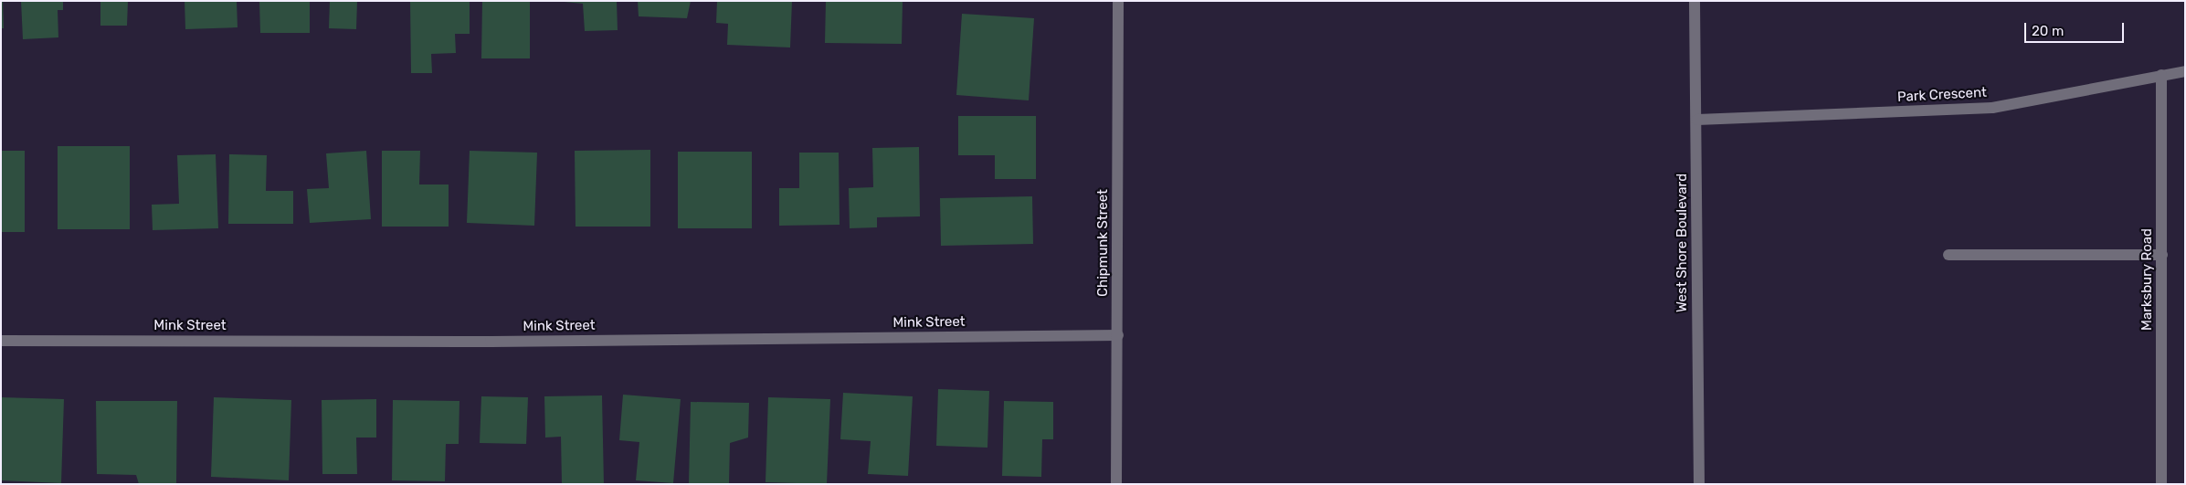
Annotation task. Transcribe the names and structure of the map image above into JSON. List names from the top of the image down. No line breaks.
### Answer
{"streets":{"street":["Park Crescent","Chipmunk Street","West Shore Boulevard","Marksbury Road","Mink Street"]},"crossings":[["Park Crescent","West Shore Boulevard"],["Park Crescent","Marksbury Road"],["Chipmunk Street","Mink Street"]],"scale_bar":"20 m"}
